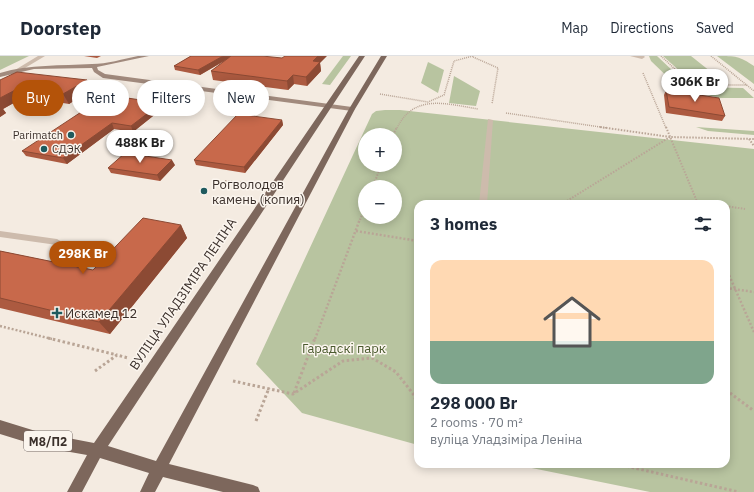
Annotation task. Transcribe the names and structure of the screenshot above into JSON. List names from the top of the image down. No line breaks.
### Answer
{"streets":{"main road":["ВУЛІЦА УЛАДЗІМІРА ЛЕНІНА","М8/П2"]},"crossings":[["ВУЛІЦА УЛАДЗІМІРА ЛЕНІНА","М8/П2"]],"parks":["Гарадскі парк"],"places":{"other":["Parimatch","СДЭК","Рогволодов камень (копия)"],"health":["Искамед 12"]},"page":{"header":"Doorstep","nav":["Map","Directions","Saved"],"price":["306K Br","488K Br","298K Br"],"chip":["Buy","Rent","Filters","New"],"map_buttons":["+","−"],"heading":"3 homes","list":[{"name":"298 000 Br","note":"2 rooms · 70 m² · вуліца Уладзіміра Леніна"}]}}
